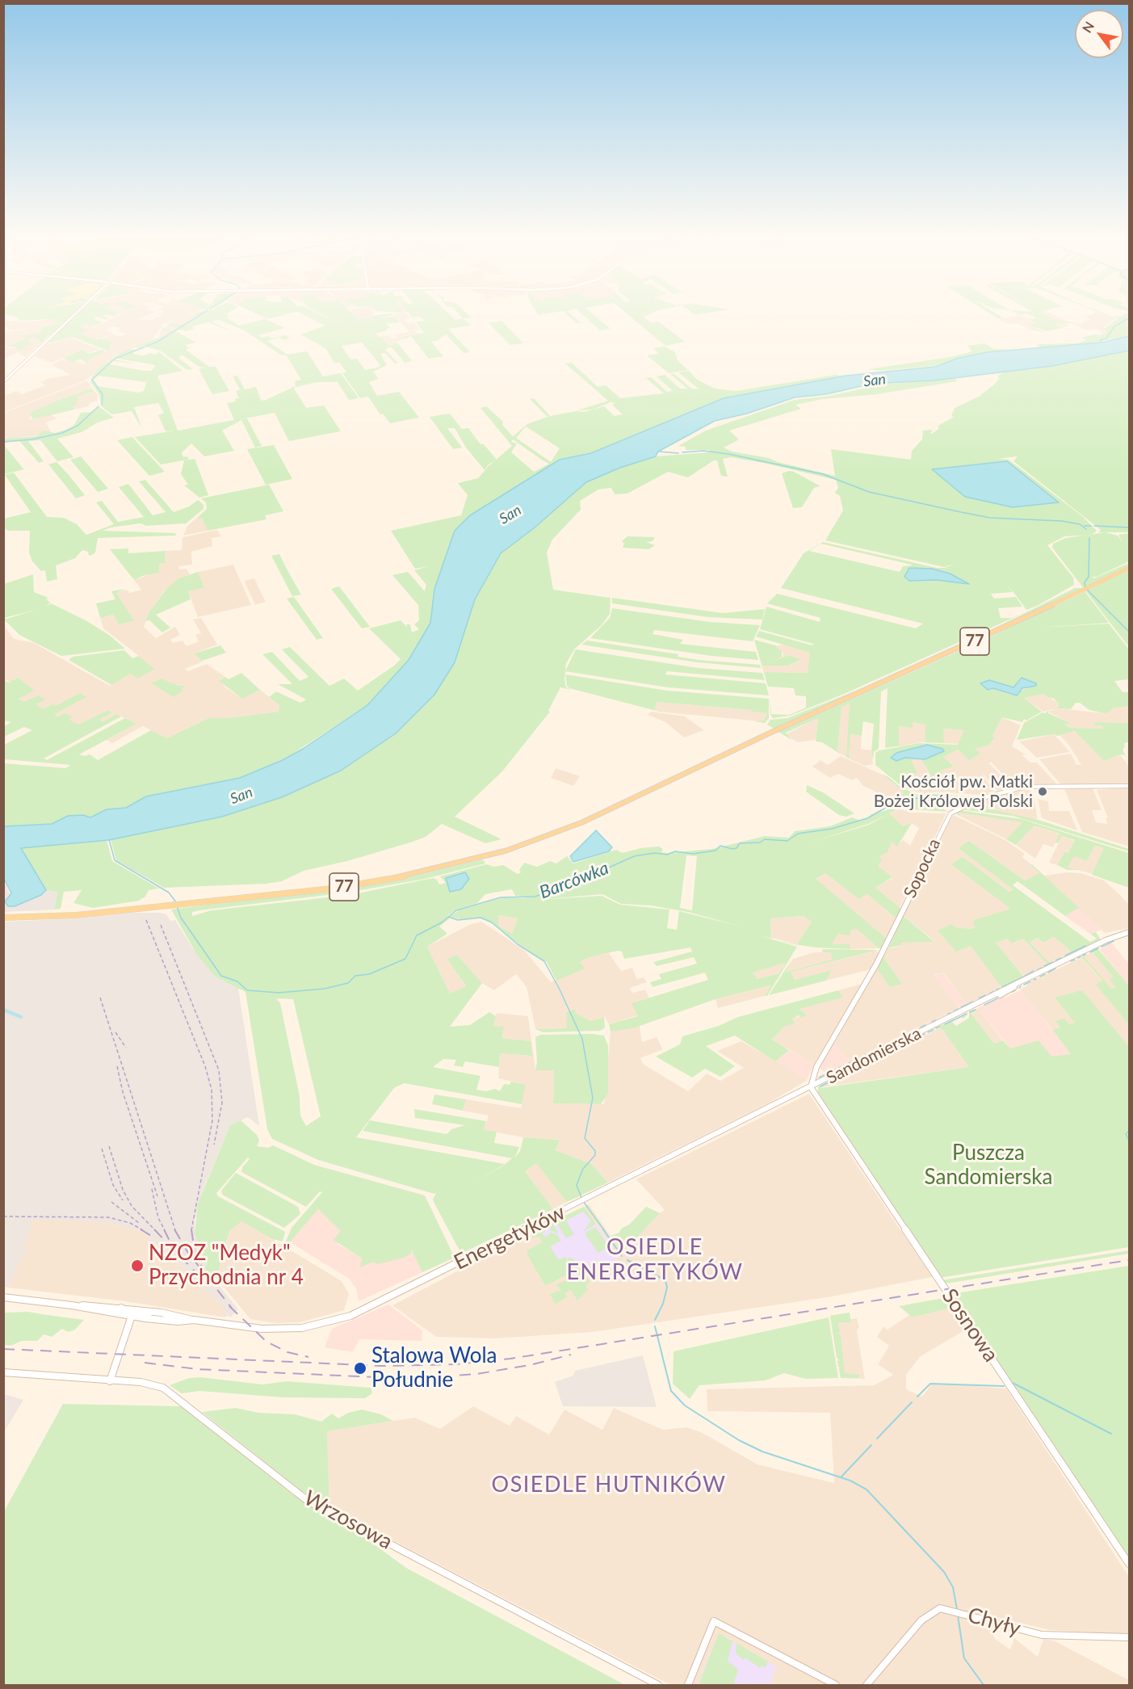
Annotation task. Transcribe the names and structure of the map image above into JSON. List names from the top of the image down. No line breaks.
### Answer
{"streets":{"main road":["77"],"street":["Sopocka","Sandomierska","Energetyków","Sosnowa","Wrzosowa","Chyły"]},"crossings":[["Sopocka","Sandomierska"],["Sopocka","Energetyków"],["Sopocka","Sosnowa"],["Sandomierska","Energetyków"],["Sandomierska","Sosnowa"],["Energetyków","Sosnowa"]],"districts":["OSIEDLE ENERGETYKÓW","OSIEDLE HUTNIKÓW"],"water":["San","Barcówka"],"parks":["Puszcza Sandomierska"],"places":["Kościół pw. Matki Bożej Królowej Polski","NZOZ \"Medyk\" Przychodnia nr 4","Stalowa Wola Południe"],"north":"top left"}
